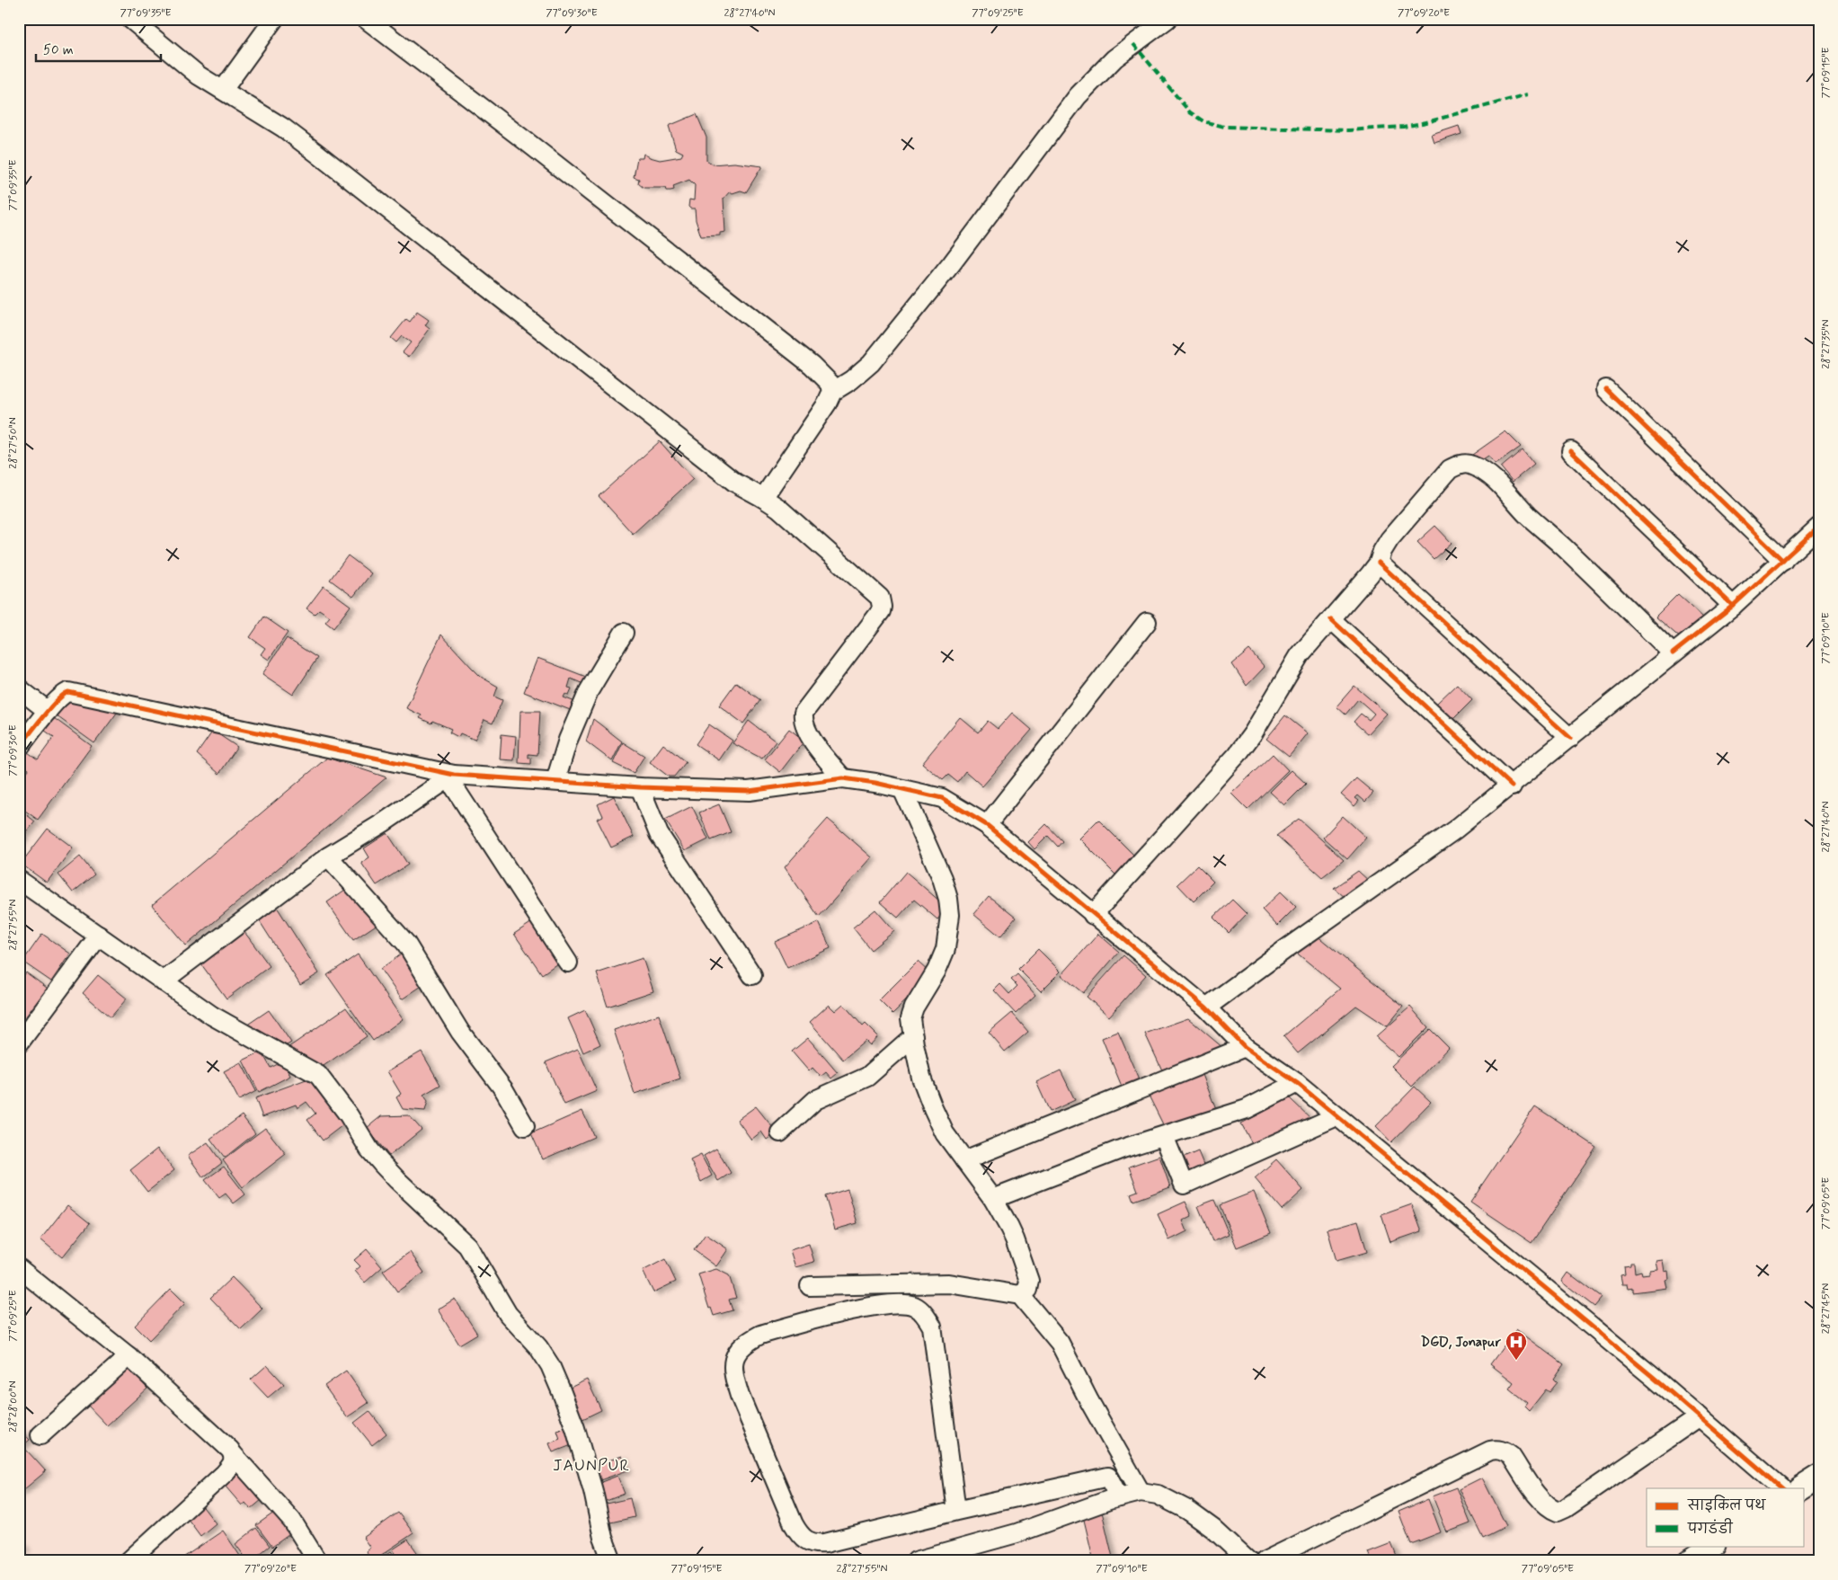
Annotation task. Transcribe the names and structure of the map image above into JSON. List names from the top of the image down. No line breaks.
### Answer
{"districts":["JAUNPUR"],"places":{"hospital":["DGD, Jonapur"]},"legend":["साइकिल पथ","पगडंडी"],"scale_bar":"50 m","coordinates":["77°09'35\"E","77°09'30\"E","28°27'40\"N","77°09'25\"E","77°09'20\"E","77°09'15\"E","28°27'35\"N","28°27'50\"N","77°09'10\"E","28°27'55\"N","77°09'05\"E","28°27'45\"N","28°28'00\"N"]}
